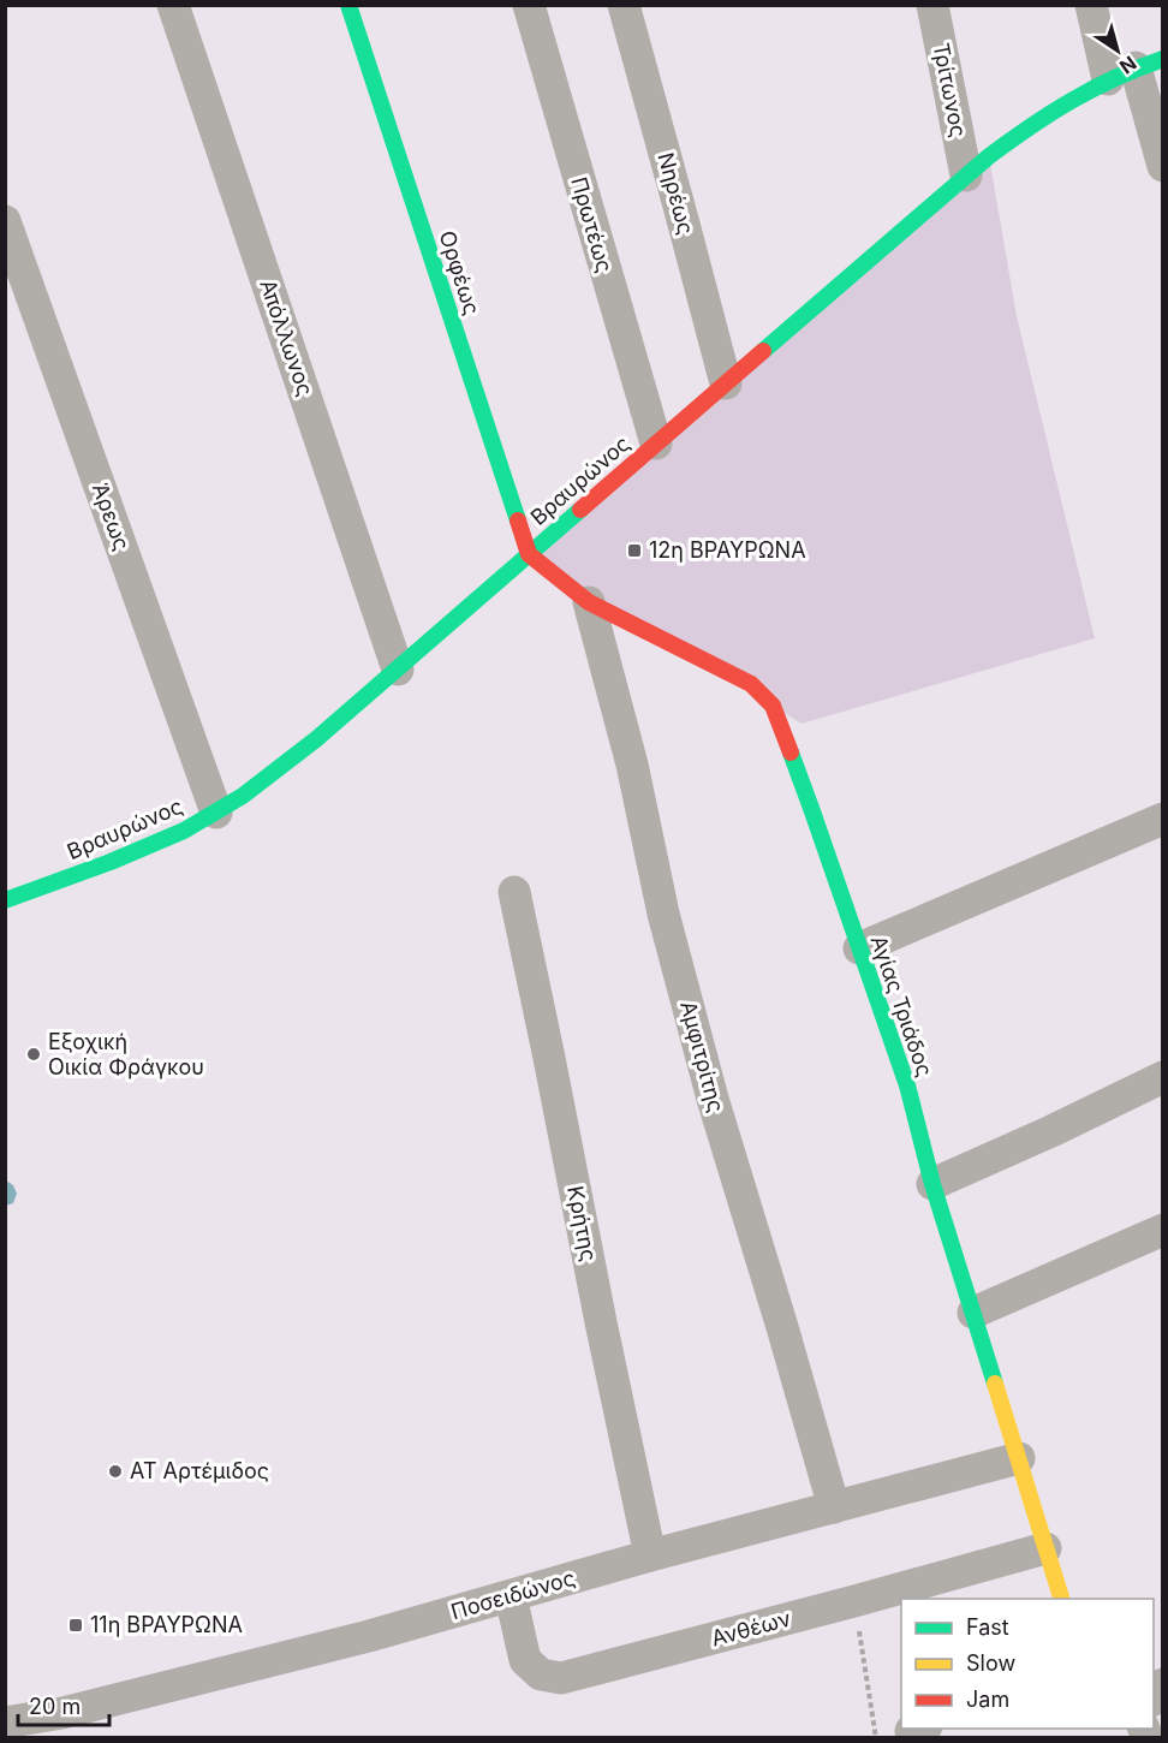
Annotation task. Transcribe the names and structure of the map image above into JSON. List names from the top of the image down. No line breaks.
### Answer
{"streets":{"street":["Τρίτωνος","Νηρέως","Πρωτέως","Ορφέως","Απόλλωνος","Βραυρώνος","Άρεως","Αγίας Τριάδος","Αμφιτρίτης","Κρήτης","Ποσειδώνος","Ανθέων"]},"crossings":[["Τρίτωνος","Βραυρώνος"],["Νηρέως","Βραυρώνος"],["Πρωτέως","Βραυρώνος"],["Ορφέως","Βραυρώνος"],["Ορφέως","Αγίας Τριάδος"],["Απόλλωνος","Βραυρώνος"],["Βραυρώνος","Άρεως"],["Βραυρώνος","Αγίας Τριάδος"],["Αγίας Τριάδος","Αμφιτρίτης"],["Αγίας Τριάδος","Ποσειδώνος"],["Αγίας Τριάδος","Ανθέων"],["Αμφιτρίτης","Ποσειδώνος"],["Κρήτης","Ποσειδώνος"],["Ποσειδώνος","Ανθέων"]],"places":{"transit":["12η ΒΡΑΥΡΩΝΑ","11η ΒΡΑΥΡΩΝΑ"],"other":["Εξοχική Οικία Φράγκου","ΑΤ Αρτέμιδος"]},"legend":["Fast","Slow","Jam"],"scale_bar":"20 m","north":"bottom right"}
